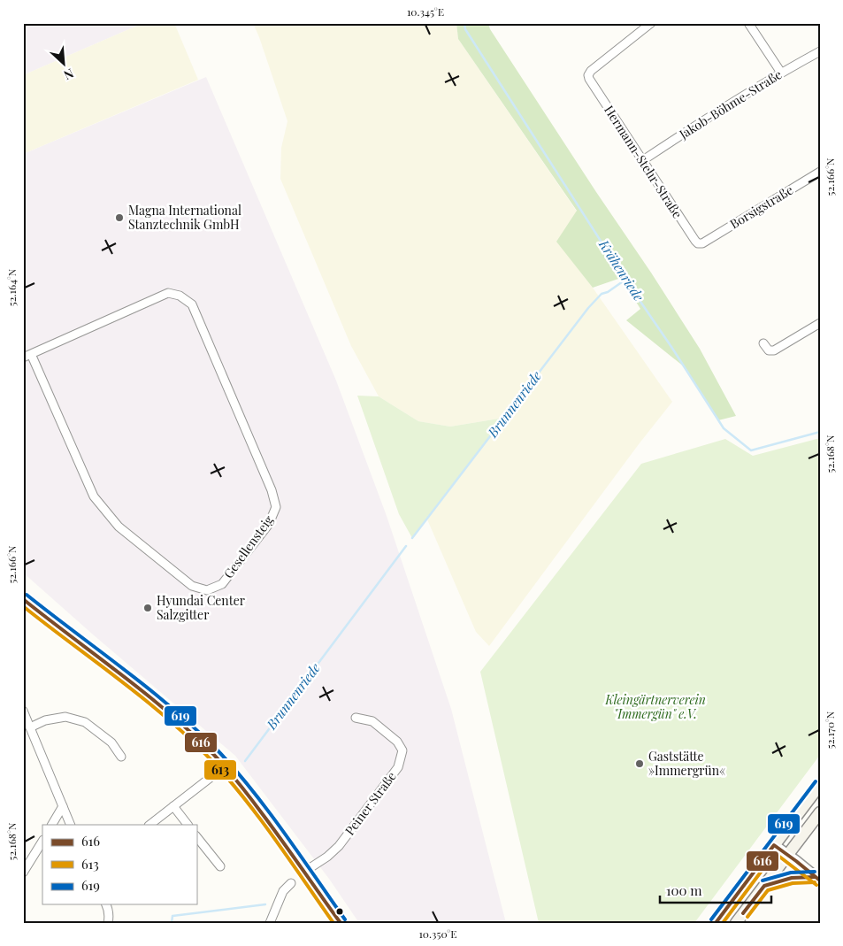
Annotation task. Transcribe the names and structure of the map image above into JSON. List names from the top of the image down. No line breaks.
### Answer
{"streets":{"street":["Jakob-Böhme-Straße","Hermann-Stehr-Straße","Borsigstraße","Gesellensteig","Peiner Straße"]},"crossings":[["Jakob-Böhme-Straße","Hermann-Stehr-Straße"],["Hermann-Stehr-Straße","Borsigstraße"]],"water":["Krähenriede","Brunnenriede"],"parks":["Kleingärtnerverein \"Immergün\" e.V."],"places":["Magna International Stanztechnik GmbH","Hyundai Center Salzgitter","Gaststätte »Immergrün«"],"lines":["transit line 619","transit line 616","transit line 613"],"legend":["616","613","619"],"scale_bar":"100 m","north":"bottom right","coordinates":["10.345°E","52.166°N","52.164°N","52.168°N","52.170°N","10.350°E"]}
